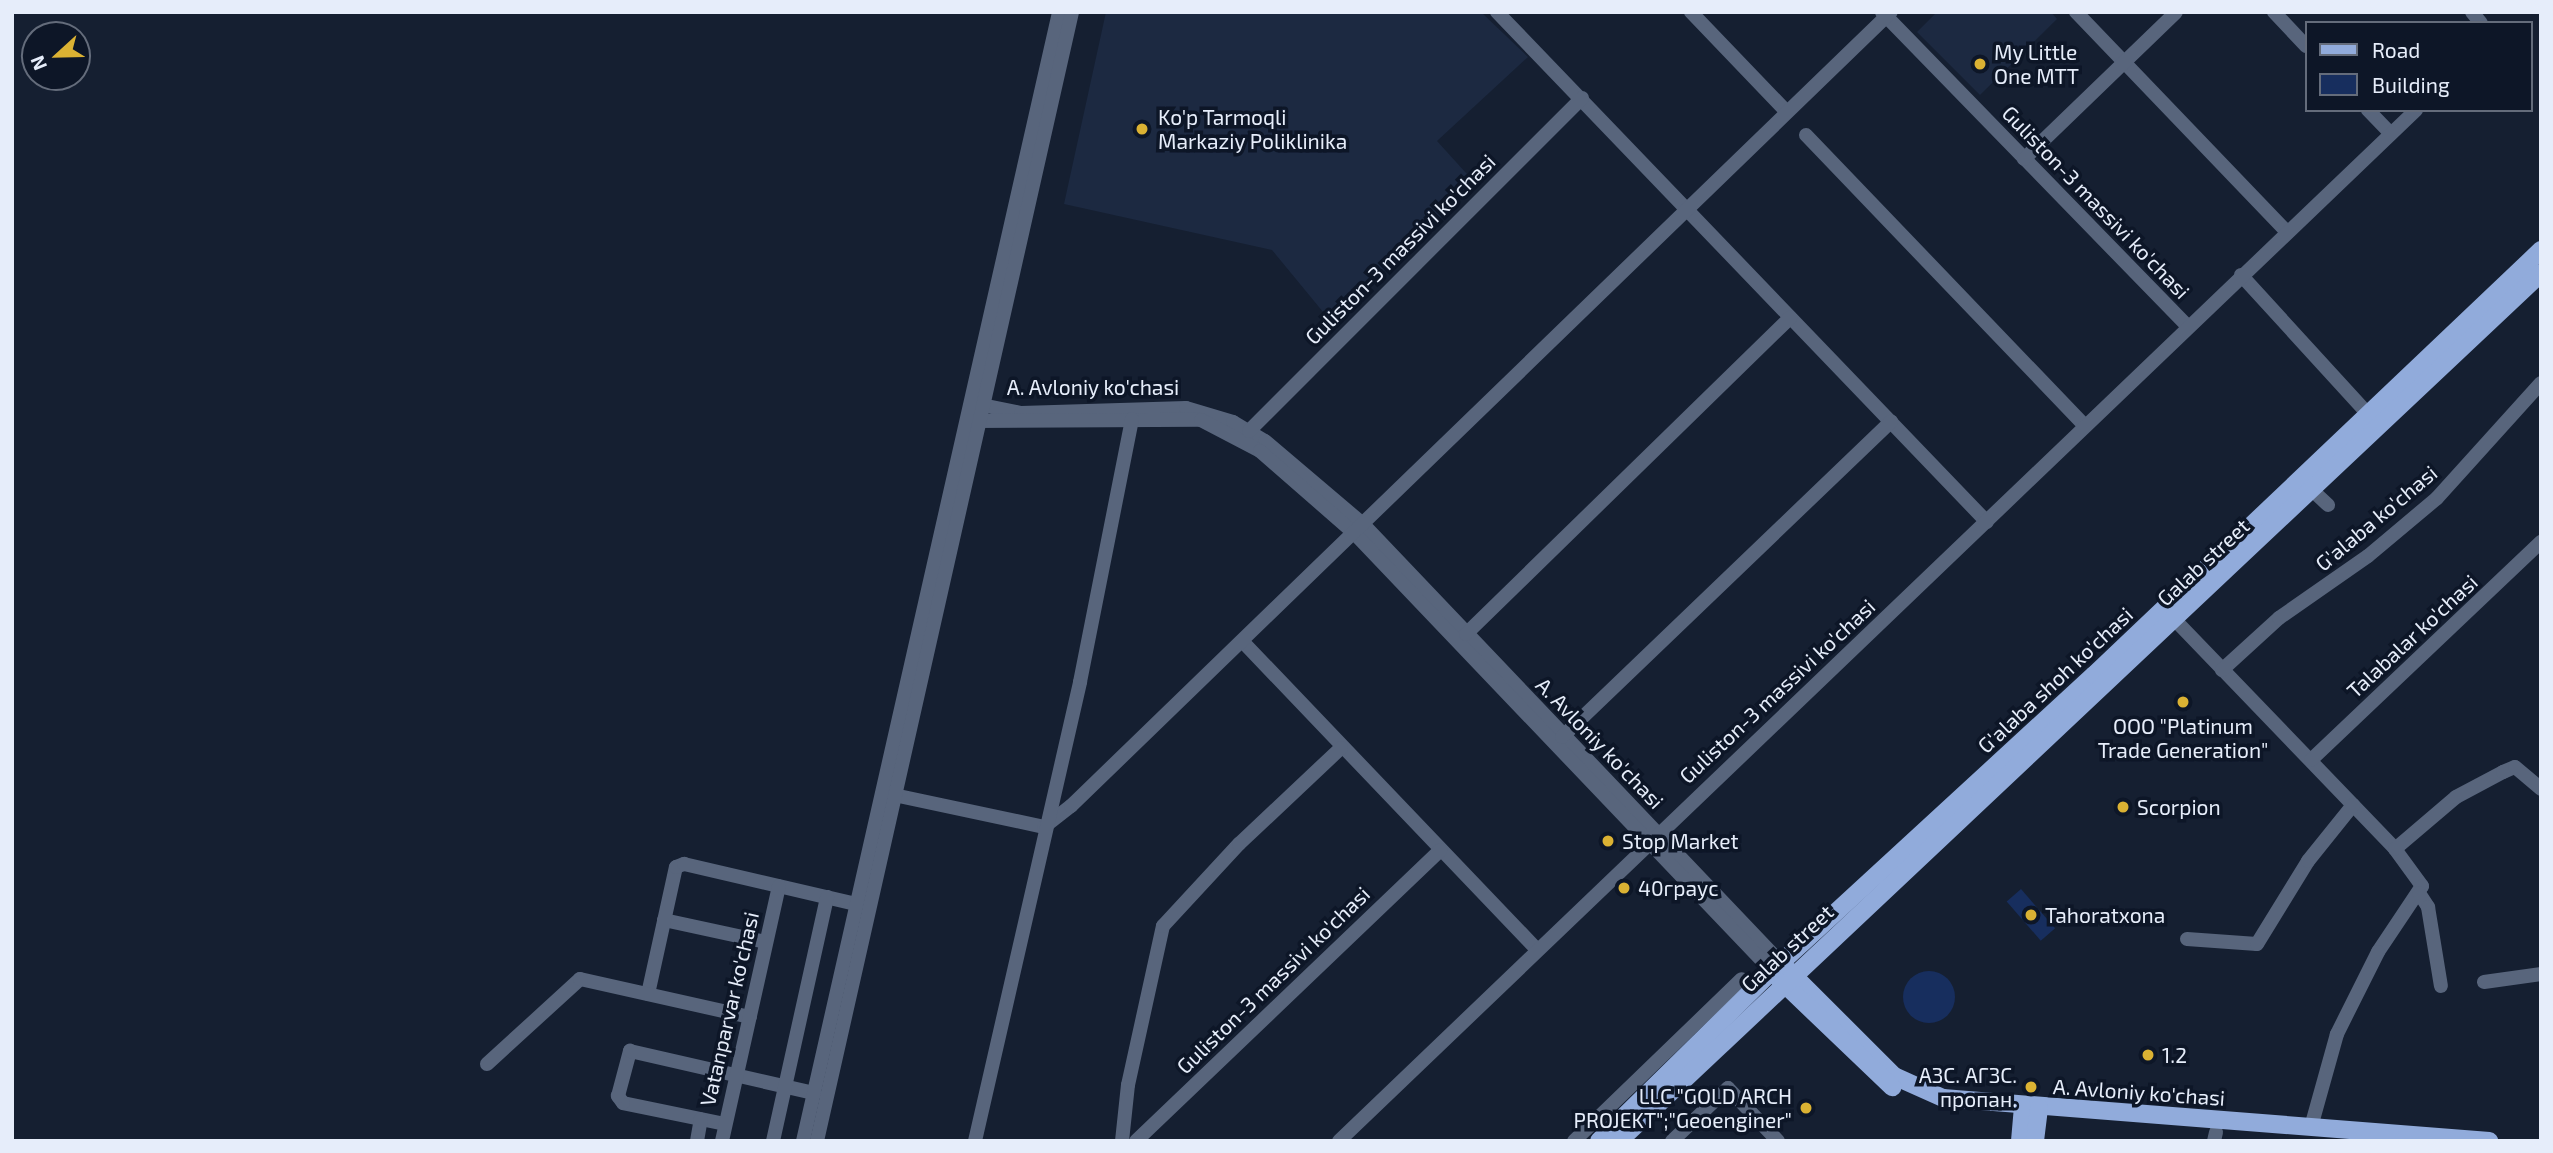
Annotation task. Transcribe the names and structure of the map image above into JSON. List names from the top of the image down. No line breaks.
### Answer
{"streets":{"main road":["A. Avloniy ko'chasi","Galab street","G'alaba shoh ko'chasi"],"street":["Guliston-3 massivi ko'chasi","G'alaba ko'chasi","Talabalar ko'chasi","Vatanparvar ko'chasi"]},"crossings":[["Guliston-3 massivi ko'chasi","A. Avloniy ko'chasi"],["A. Avloniy ko'chasi","Galab street"],["A. Avloniy ko'chasi","G'alaba shoh ko'chasi"],["Galab street","G'alaba shoh ko'chasi"]],"places":["My Little One MTT","Ko'p Tarmoqli Markaziy Poliklinika","OOO \"Platinum Trade Generation\"","Scorpion","Stop Market","40граус","Tahoratxona","1.2","АЗС. АГЗС. пропан.","LLC \"GOLD ARCH PROJEKT\";\"Geoenginer\""],"legend":["Road","Building"],"north":"left"}
